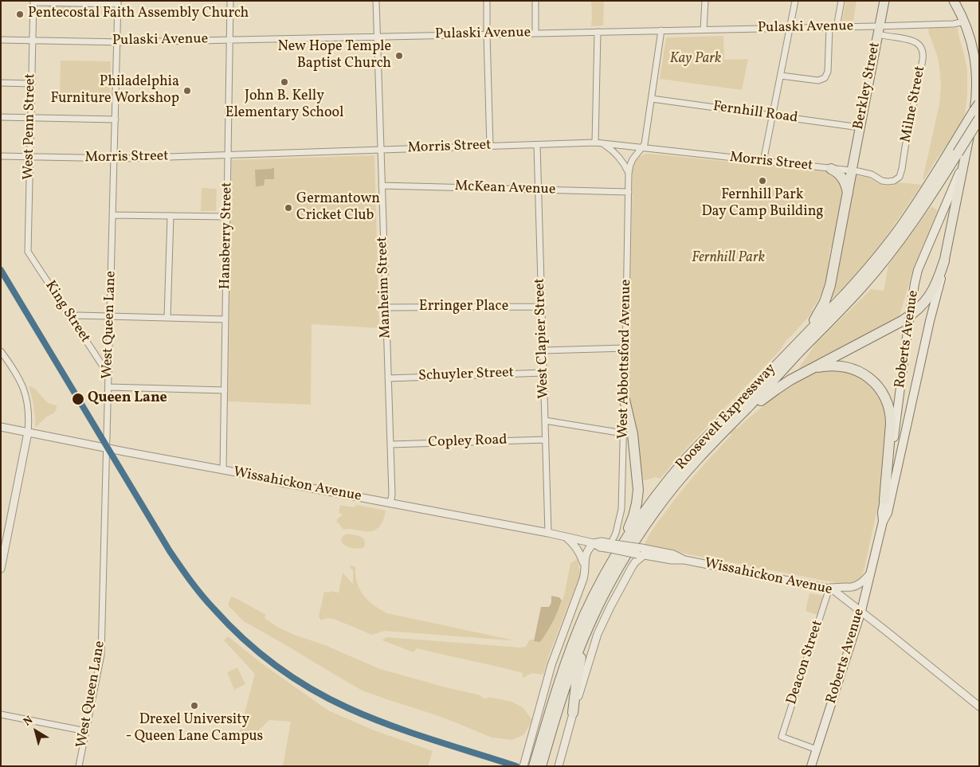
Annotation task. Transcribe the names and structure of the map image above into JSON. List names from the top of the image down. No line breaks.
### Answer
{"streets":{"highway":["Roosevelt Expressway"],"main road":["Berkley Street","Roberts Avenue"],"street":["Pulaski Avenue","Milne Street","Fernhill Road","West Penn Street","Morris Street","McKean Avenue","Hansberry Street","Manheim Street","Erringer Place","King Street","West Queen Lane","West Clapier Street","West Abbottsford Avenue","Schuyler Street","Copley Road","Wissahickon Avenue","Deacon Street"]},"crossings":[["Pulaski Avenue","Berkley Street"],["Pulaski Avenue","Milne Street"],["Pulaski Avenue","West Penn Street"],["Pulaski Avenue","Hansberry Street"],["Pulaski Avenue","Manheim Street"],["Pulaski Avenue","West Queen Lane"],["Pulaski Avenue","Roberts Avenue"],["Pulaski Avenue","West Abbottsford Avenue"],["Berkley Street","Milne Street"],["Berkley Street","Fernhill Road"],["Berkley Street","Morris Street"],["Milne Street","Morris Street"],["Fernhill Road","West Abbottsford Avenue"],["West Penn Street","Morris Street"],["West Penn Street","King Street"],["Morris Street","Hansberry Street"],["Morris Street","Manheim Street"],["Morris Street","West Queen Lane"],["Morris Street","West Clapier Street"],["Morris Street","West Abbottsford Avenue"],["McKean Avenue","Manheim Street"],["McKean Avenue","West Clapier Street"],["McKean Avenue","West Abbottsford Avenue"],["Hansberry Street","Wissahickon Avenue"],["Manheim Street","Erringer Place"],["Manheim Street","Schuyler Street"],["Manheim Street","Copley Road"],["Manheim Street","Wissahickon Avenue"],["Erringer Place","West Clapier Street"],["King Street","West Queen Lane"],["West Queen Lane","Wissahickon Avenue"],["West Clapier Street","Schuyler Street"],["West Clapier Street","Copley Road"],["West Clapier Street","Wissahickon Avenue"],["Roberts Avenue","Wissahickon Avenue"],["Roberts Avenue","Deacon Street"],["West Abbottsford Avenue","Wissahickon Avenue"],["Wissahickon Avenue","Deacon Street"]],"parks":["Kay Park","Fernhill Park"],"places":["Pentecostal Faith Assembly Church","New Hope Temple Baptist Church","John B. Kelly Elementary School","Philadelphia Furniture Workshop","Fernhill Park Day Camp Building","Germantown Cricket Club","Queen Lane","Drexel University - Queen Lane Campus"],"north":"top left"}
